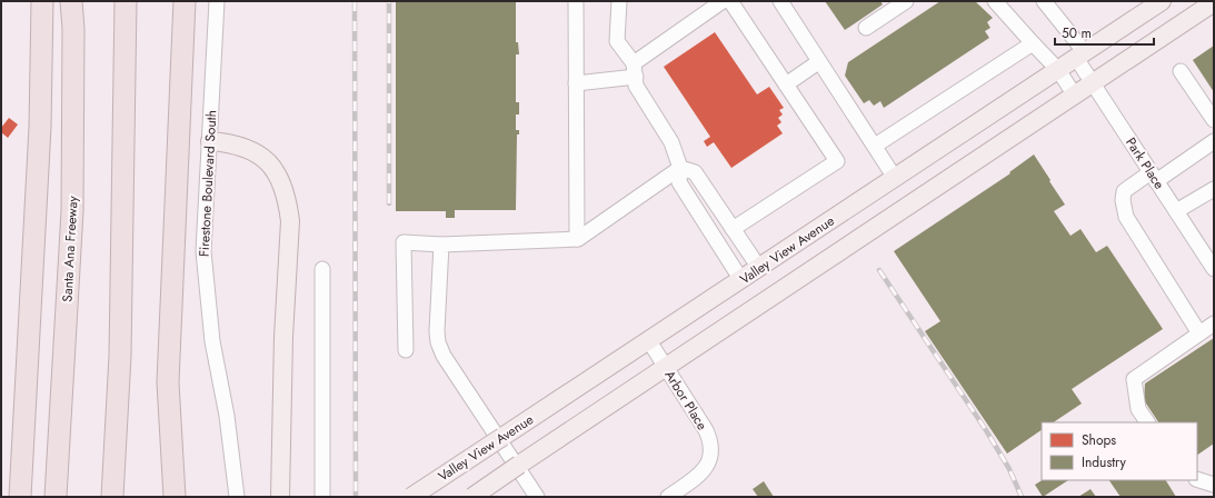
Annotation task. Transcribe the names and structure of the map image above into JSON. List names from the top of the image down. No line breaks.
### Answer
{"streets":{"highway":["Santa Ana Freeway"],"main road":["Valley View Avenue"],"street":["Park Place","Firestone Boulevard South","Arbor Place"]},"crossings":[["Park Place","Valley View Avenue"],["Valley View Avenue","Arbor Place"]],"legend":["Shops","Industry"],"scale_bar":"50 m"}
